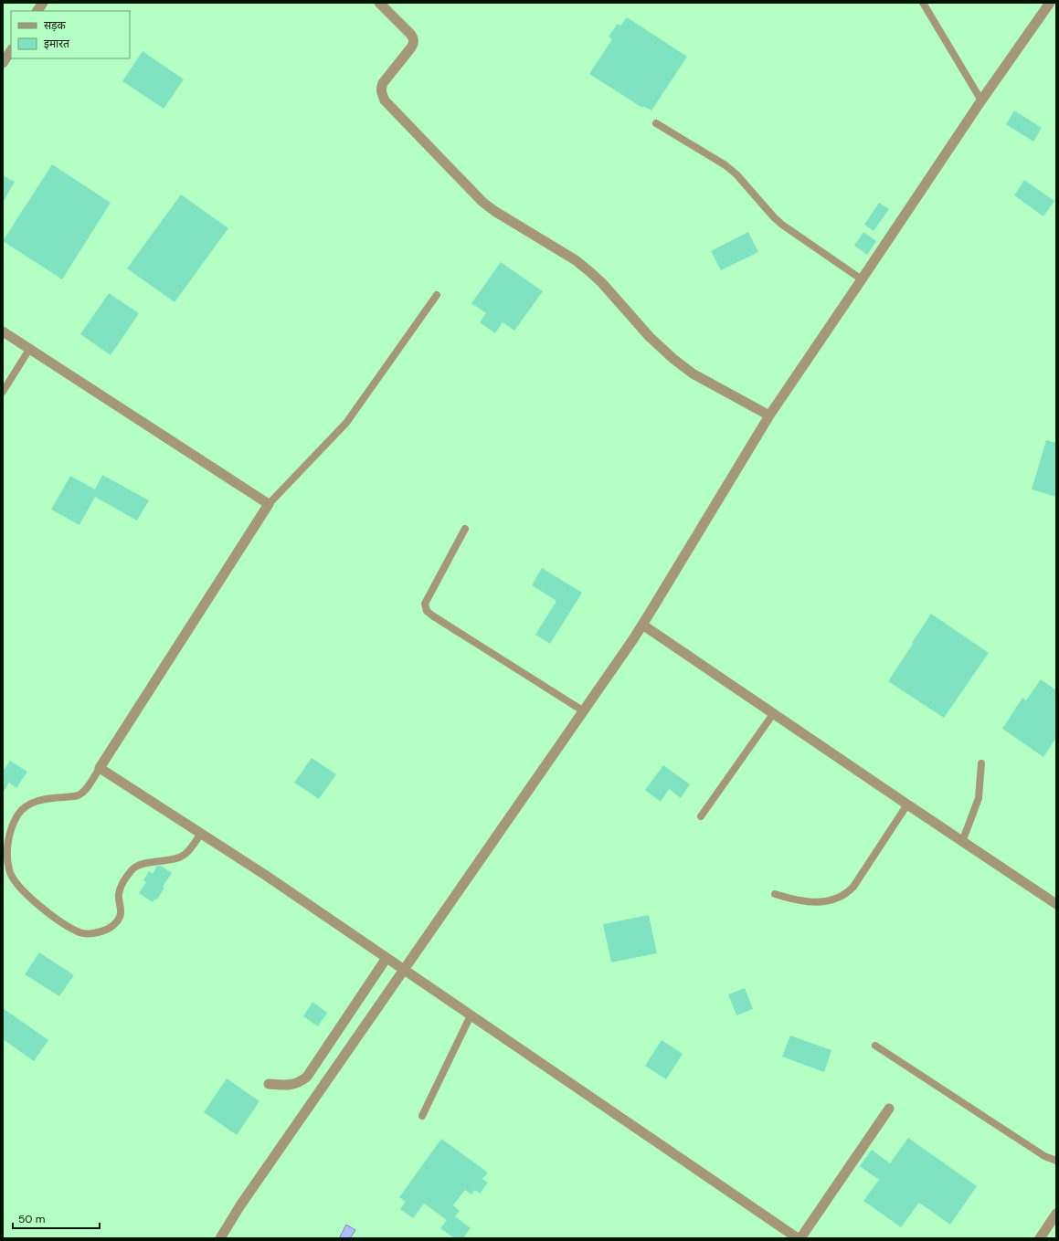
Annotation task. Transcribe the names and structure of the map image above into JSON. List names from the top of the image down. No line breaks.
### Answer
{"legend":["सड़क","इमारत"],"scale_bar":"50 m"}
